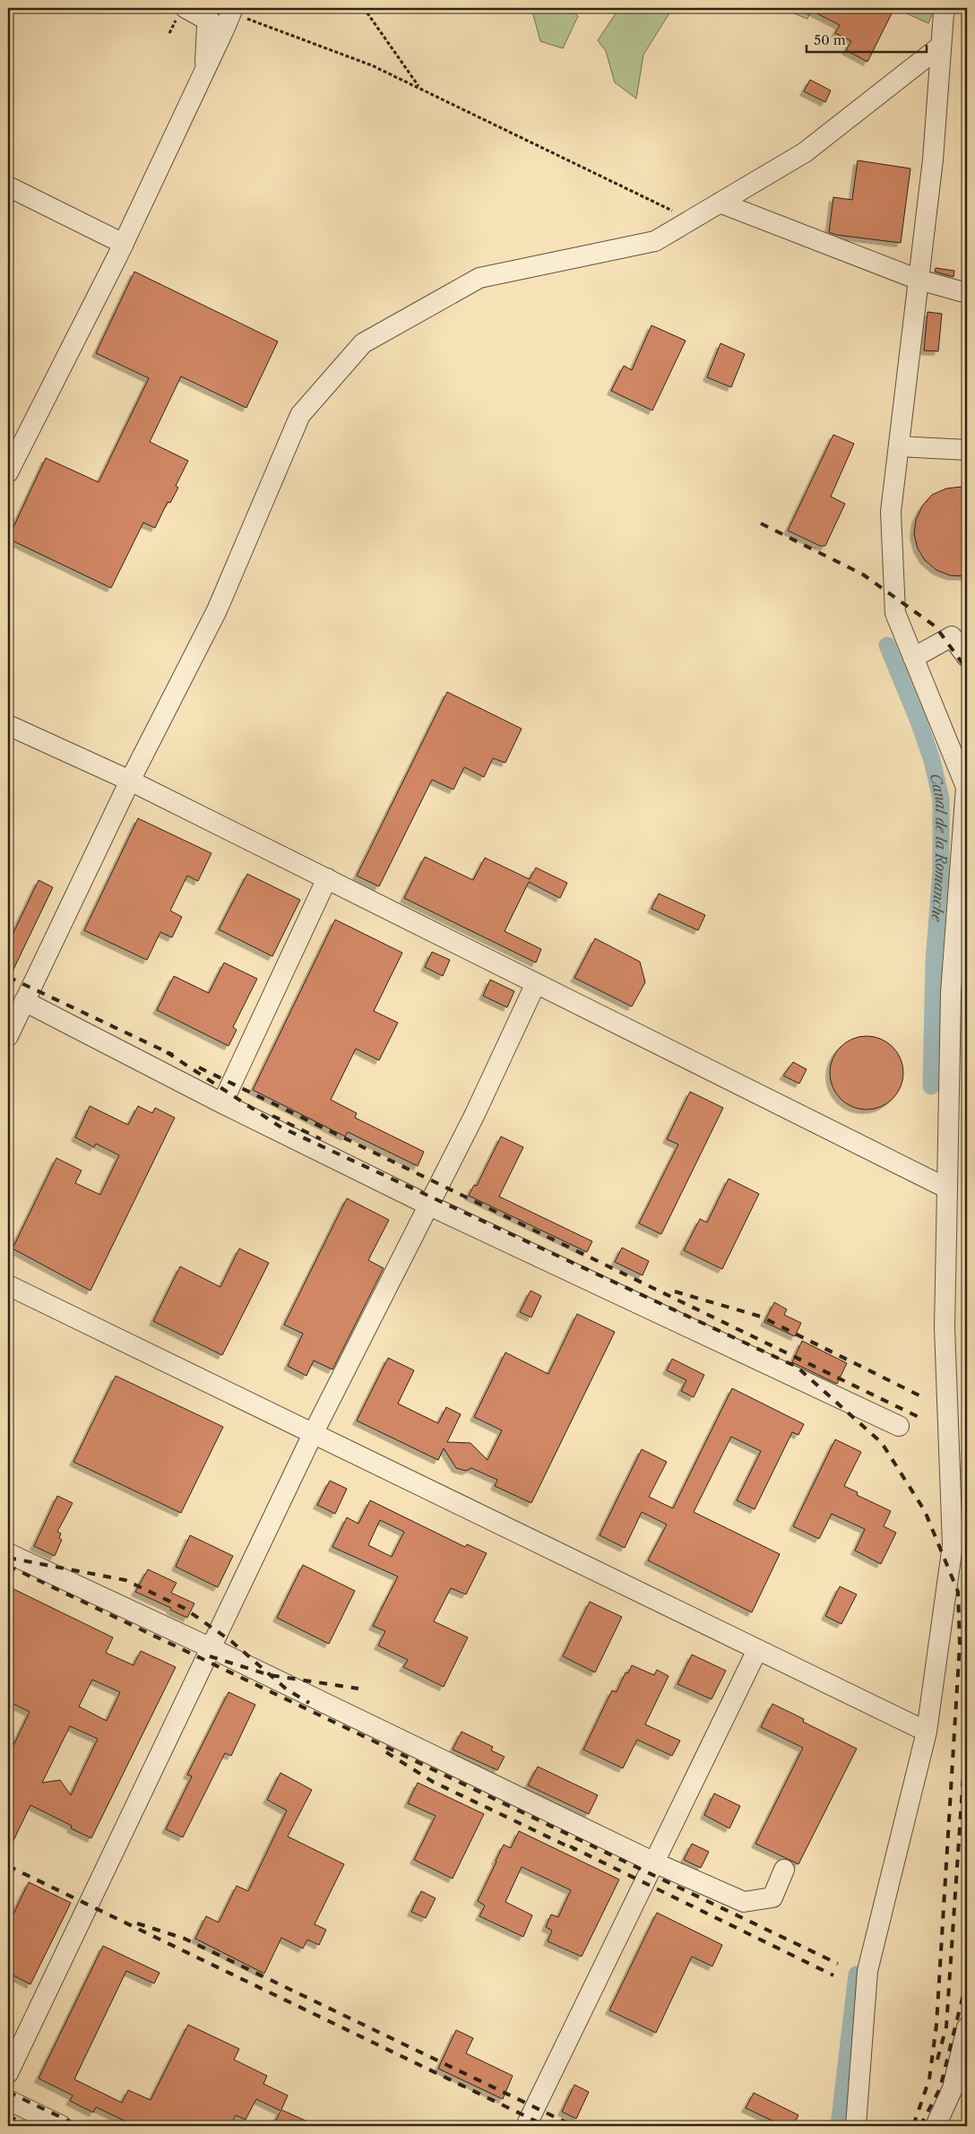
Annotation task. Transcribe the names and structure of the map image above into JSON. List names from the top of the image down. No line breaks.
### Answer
{"water":["Canal de la Romanche"],"scale_bar":"50 m"}
